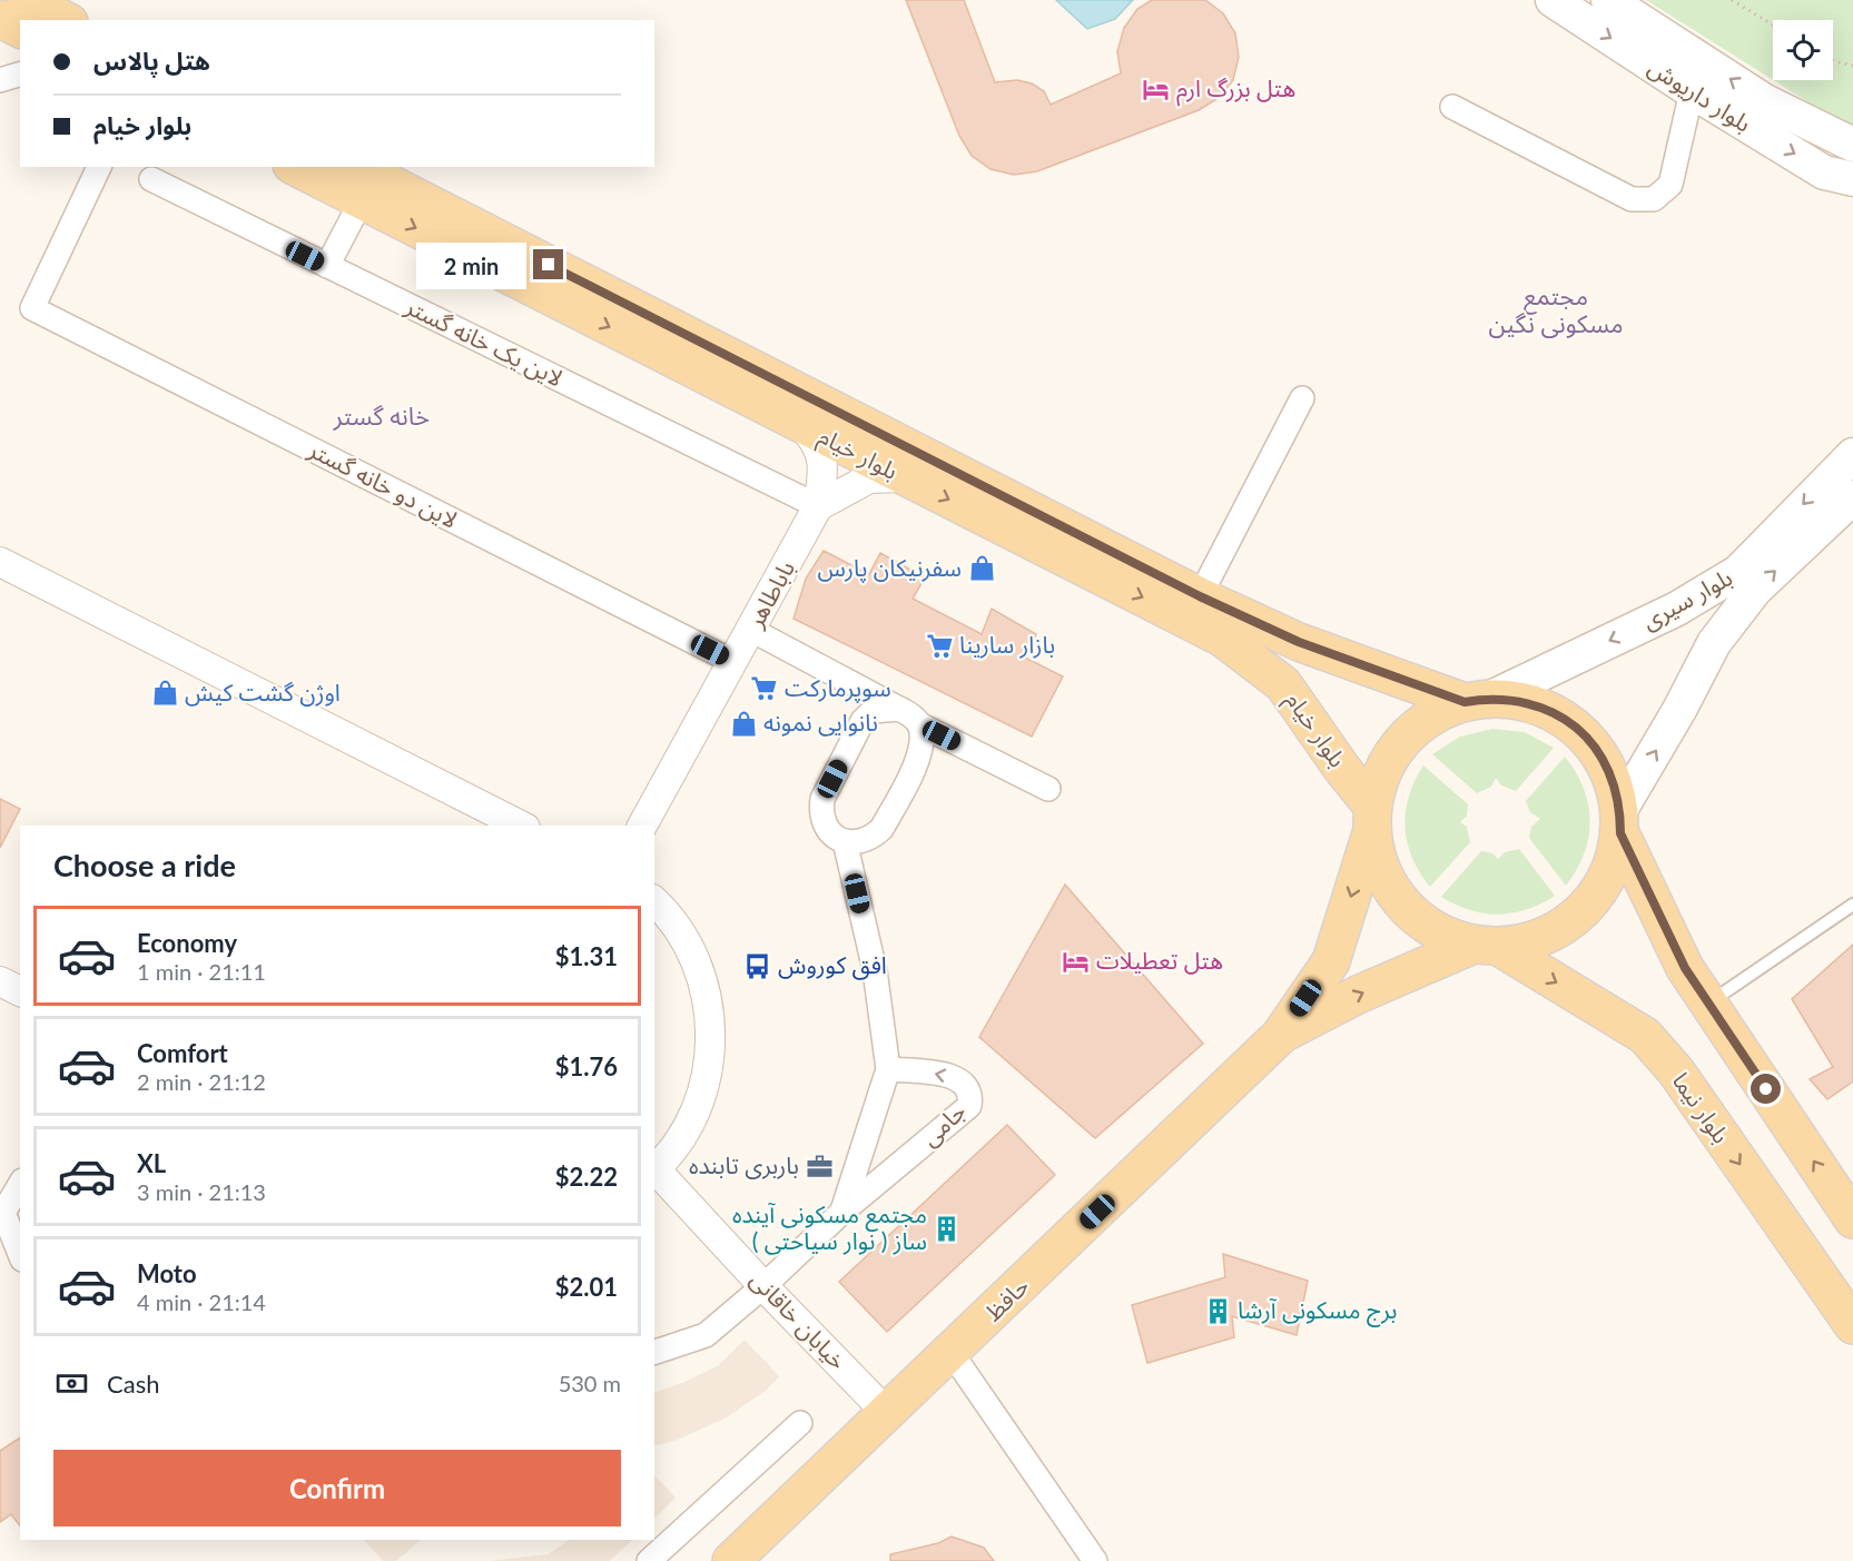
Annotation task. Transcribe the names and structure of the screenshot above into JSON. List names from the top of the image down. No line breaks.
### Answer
{"streets":{"main road":["بلوار داریوش","بلوار خیام","بلوار سیری","بلوار نیما","حافظ"],"street":["لاین یک خانه گستر","لاین دو خانه گستر","باباطاهر","جامی","خیابان خاقانی"]},"crossings":[["لاین یک خانه گستر","باباطاهر"],["بلوار خیام","باباطاهر"],["بلوار خیام","بلوار سیری"],["بلوار خیام","بلوار نیما"],["لاین دو خانه گستر","باباطاهر"],["جامی","خیابان خاقانی"],["حافظ","خیابان خاقانی"]],"districts":["مجتمع مسکونی نگین","خانه گستر"],"places":{"hotel":["هتل بزرگ ارم","هتل تعطیلات"],"shop":["سفرنیکان پارس","اوژن گشت كيش","نانوایی نمونه"],"supermarket":["بازار سارینا","سوپرمارکت"],"bus stop":["افق کوروش"],"office":["باربری تابنده"],"building":["مجتمع مسکونی آینده ساز ( نوار سیاحتی )","برج مسکونی آرشا"]},"page":{"banner":["هتل پالاس","بلوار خیام"],"bubble":"2 min","heading":"Choose a ride","list":[{"name":"Economy","note":"1 min · 21:11","value":"$1.31"},{"name":"Comfort","note":"2 min · 21:12","value":"$1.76"},{"name":"XL","note":"3 min · 21:13","value":"$2.22"},{"name":"Moto","note":"4 min · 21:14","value":"$2.01"}],"pay":["Cash","530 m"],"buttons":"Confirm"}}
